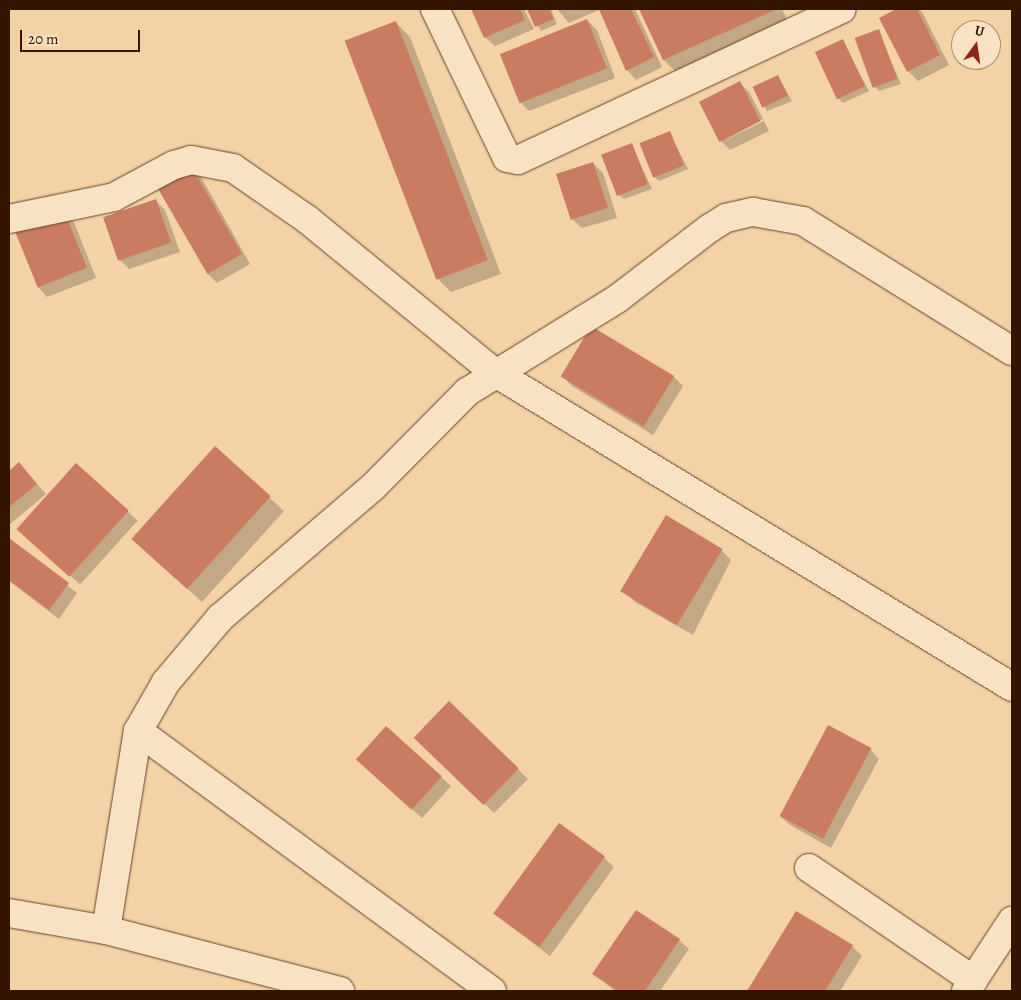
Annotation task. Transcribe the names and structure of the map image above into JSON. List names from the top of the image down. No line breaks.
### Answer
{"scale_bar":"20 m","north":"top"}
